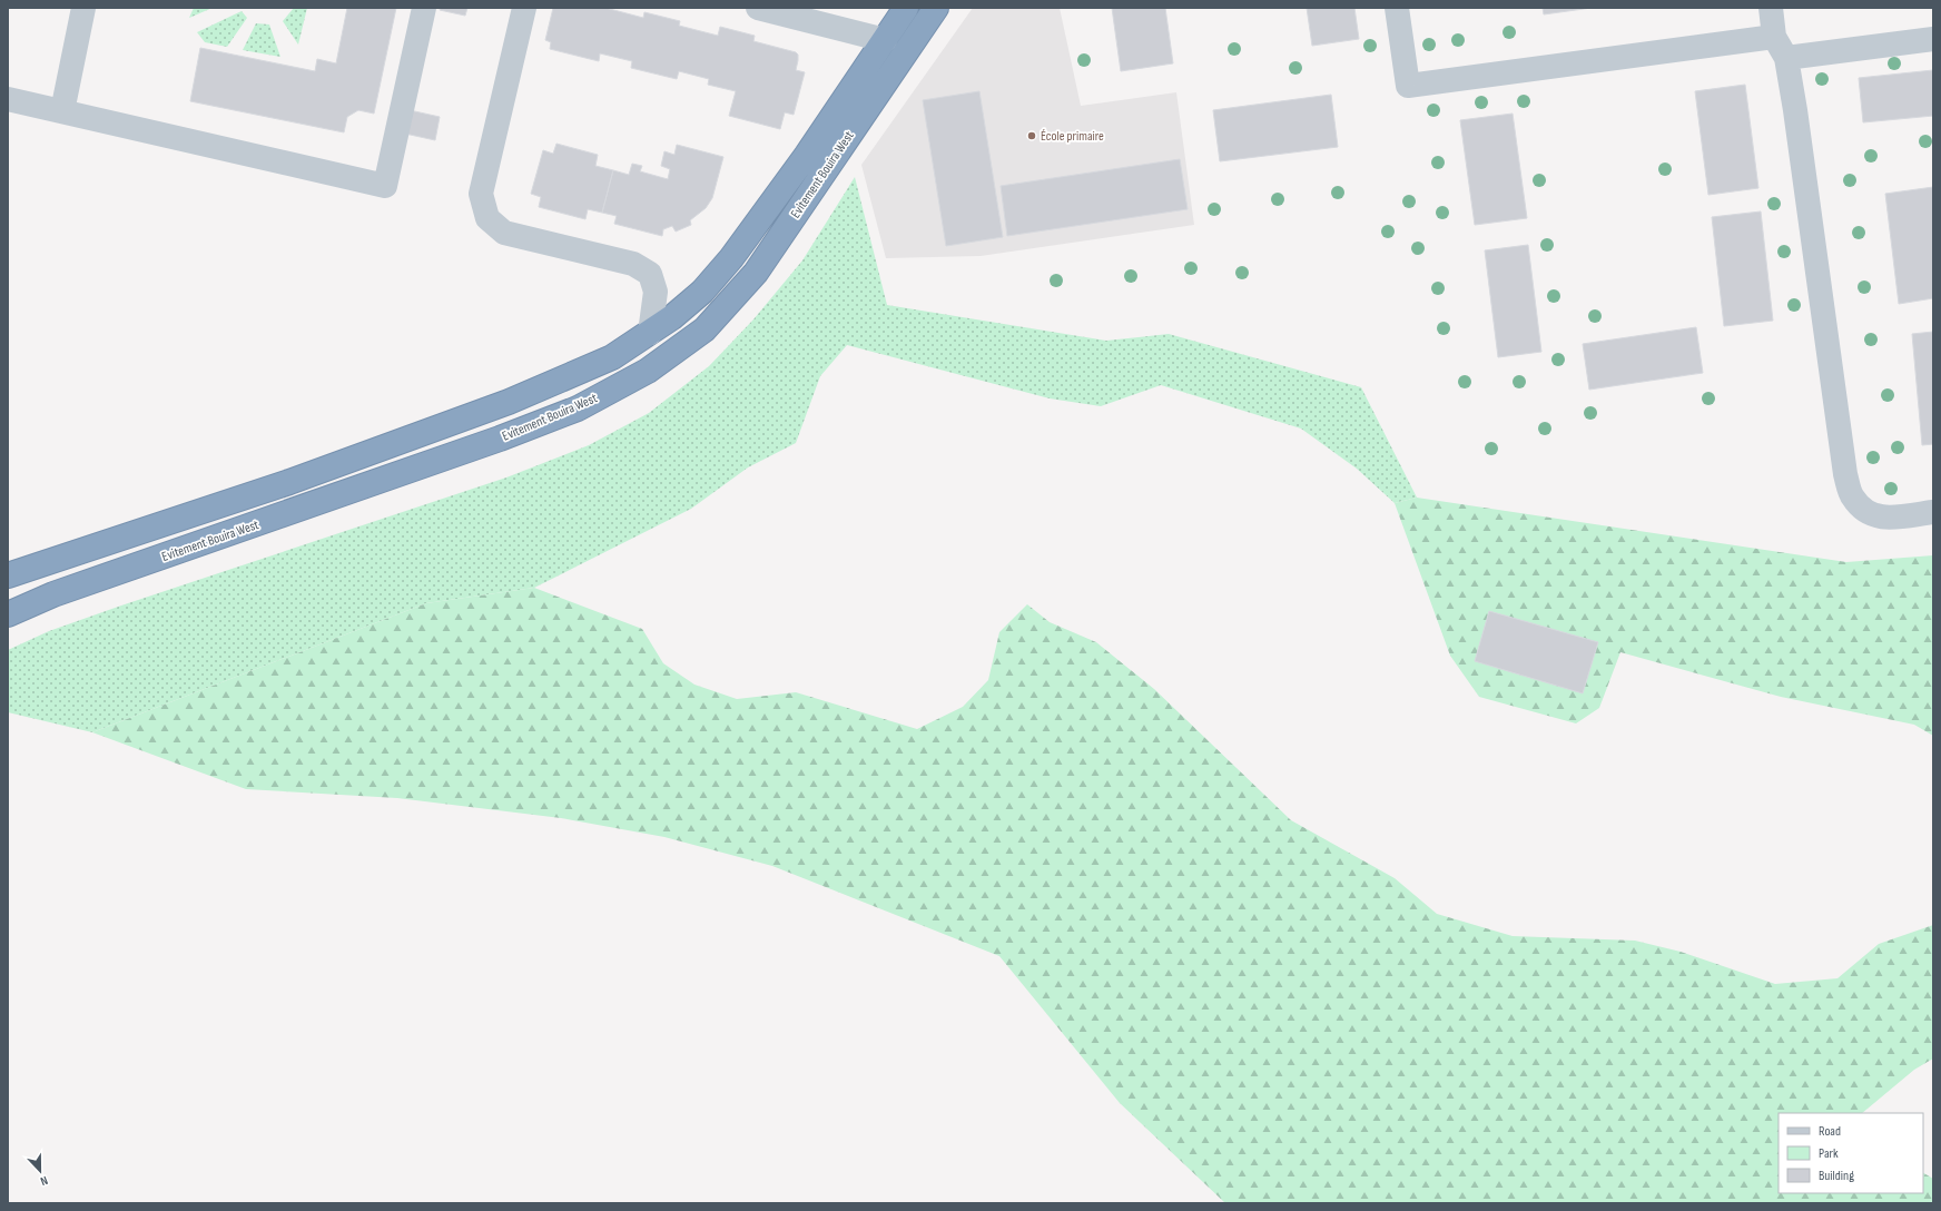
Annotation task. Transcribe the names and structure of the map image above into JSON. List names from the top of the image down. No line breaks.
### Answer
{"streets":{"highway":["Evitement Bouira West"]},"places":["École primaire"],"legend":["Road","Park","Building"],"north":"bottom"}
